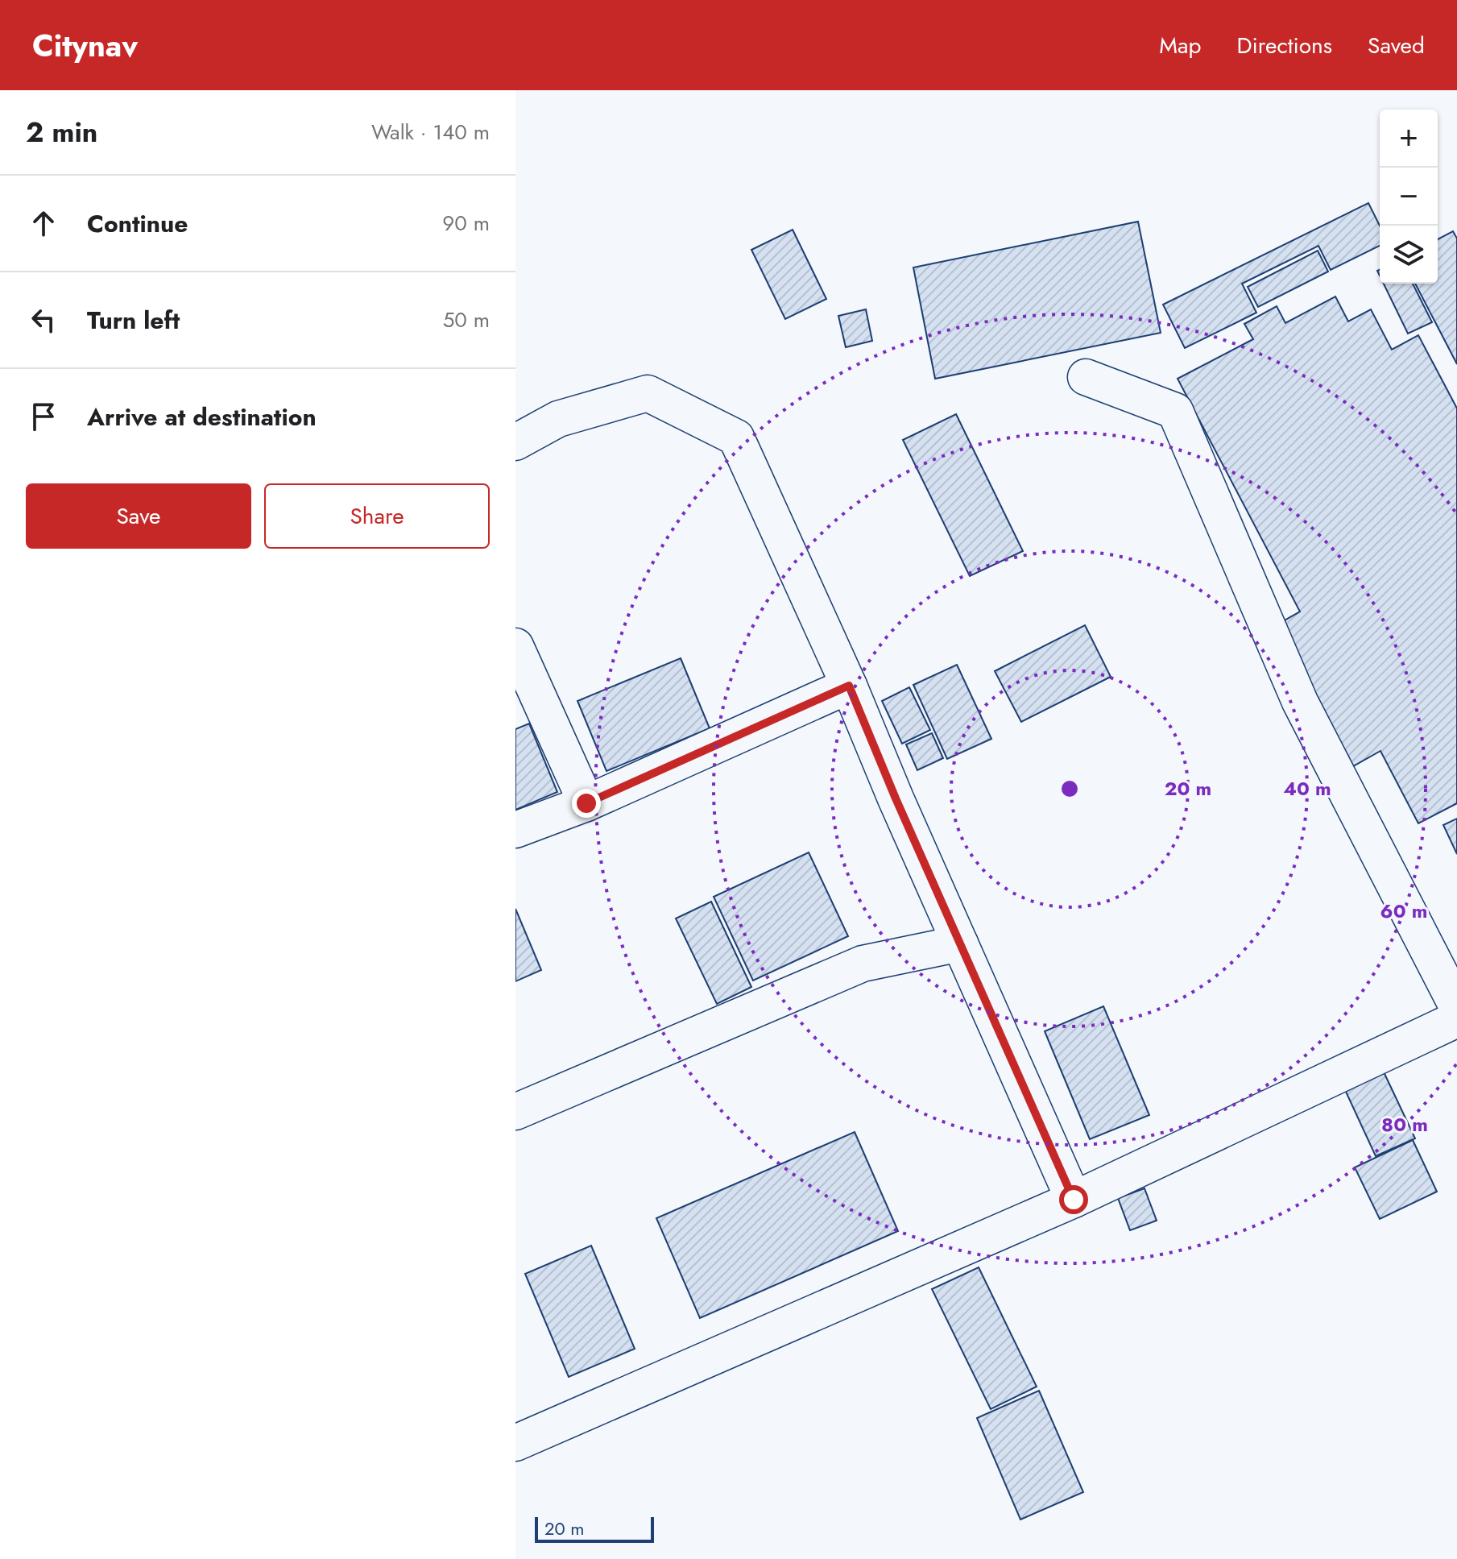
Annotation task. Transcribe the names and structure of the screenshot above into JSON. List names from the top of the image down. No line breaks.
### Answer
{"scale_bar":"20 m","page":{"header":"Citynav","nav":["Map","Directions","Saved"],"heading":["2 min","Walk · 140 m"],"map_buttons":["+","−"],"list":[["Continue","90 m"],["Turn left","50 m"],"Arrive at destination"],"buttons":["Save","Share"],"scale":"20 m"},"rings":["20 m","40 m","60 m","80 m"]}
